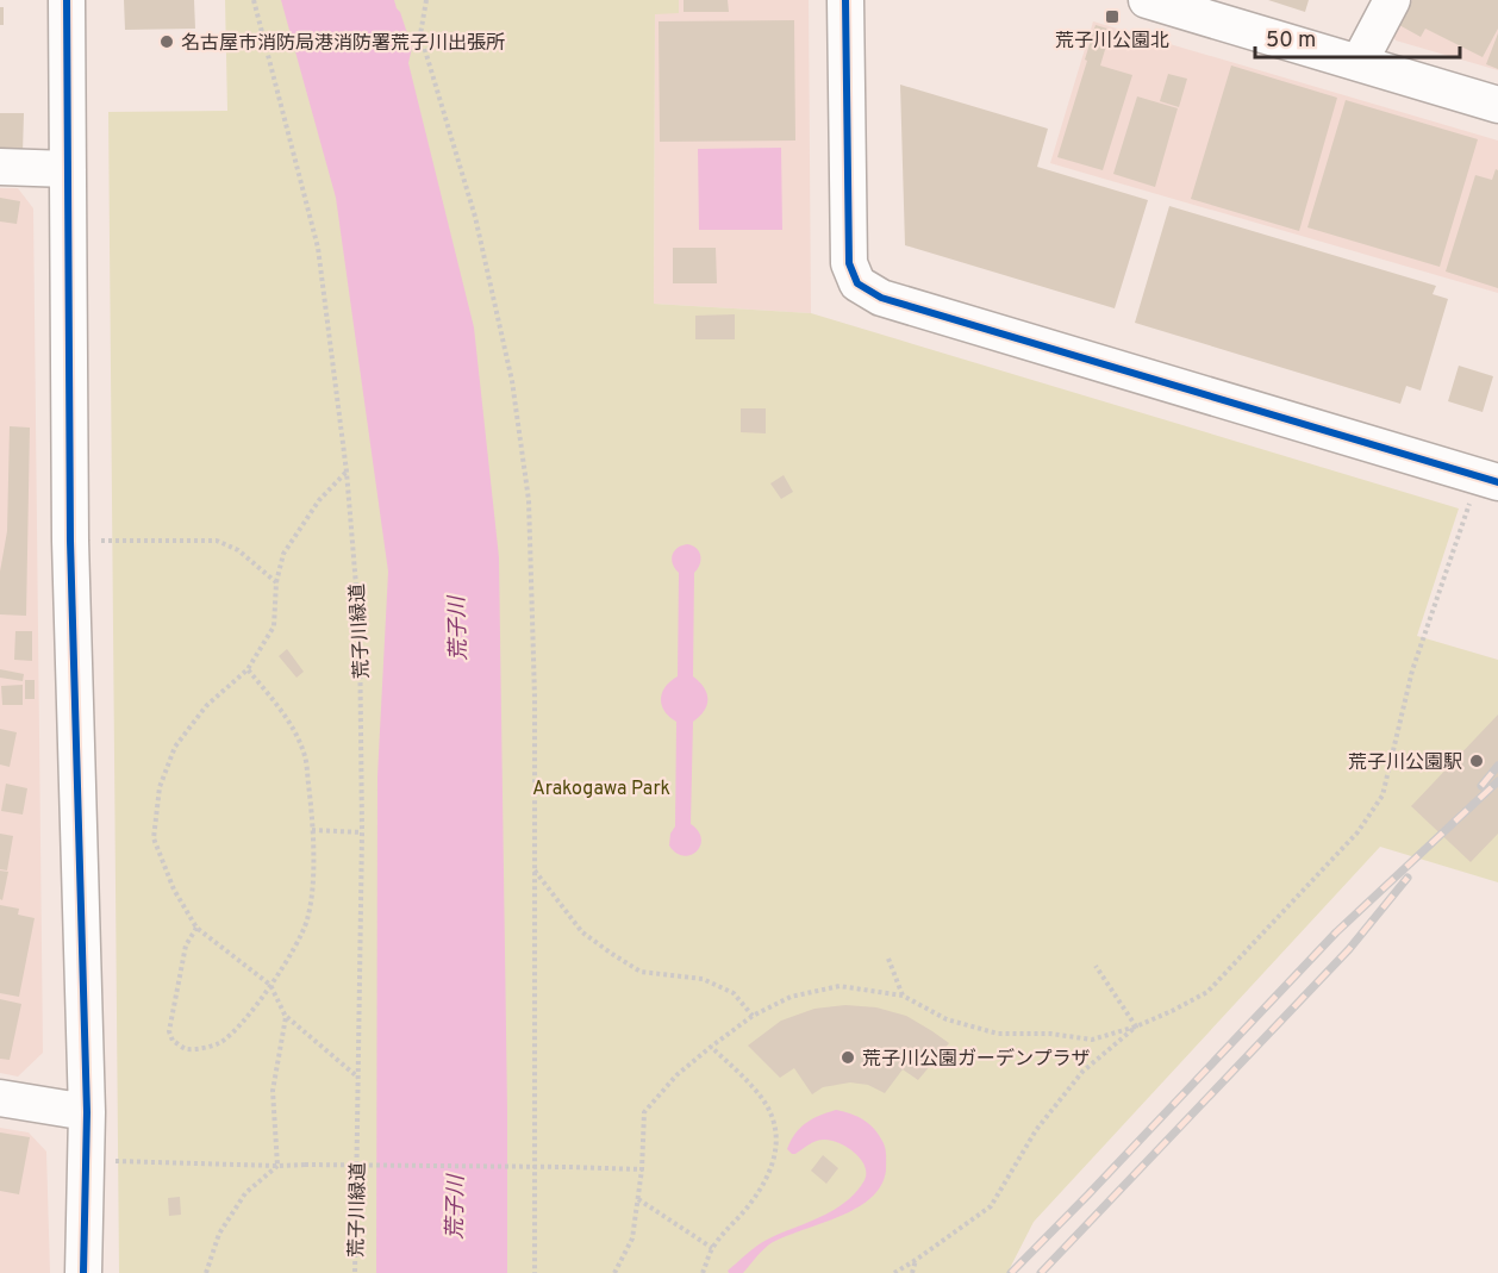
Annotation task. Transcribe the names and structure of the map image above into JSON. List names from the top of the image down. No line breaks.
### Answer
{"streets":{"path":["荒子川緑道"]},"water":["荒子川"],"parks":["Arakogawa Park"],"places":{"transit":["荒子川公園北"],"other":["名古屋市消防局港消防署荒子川出張所","荒子川公園駅","荒子川公園ガーデンプラザ"]},"scale_bar":"50 m"}
